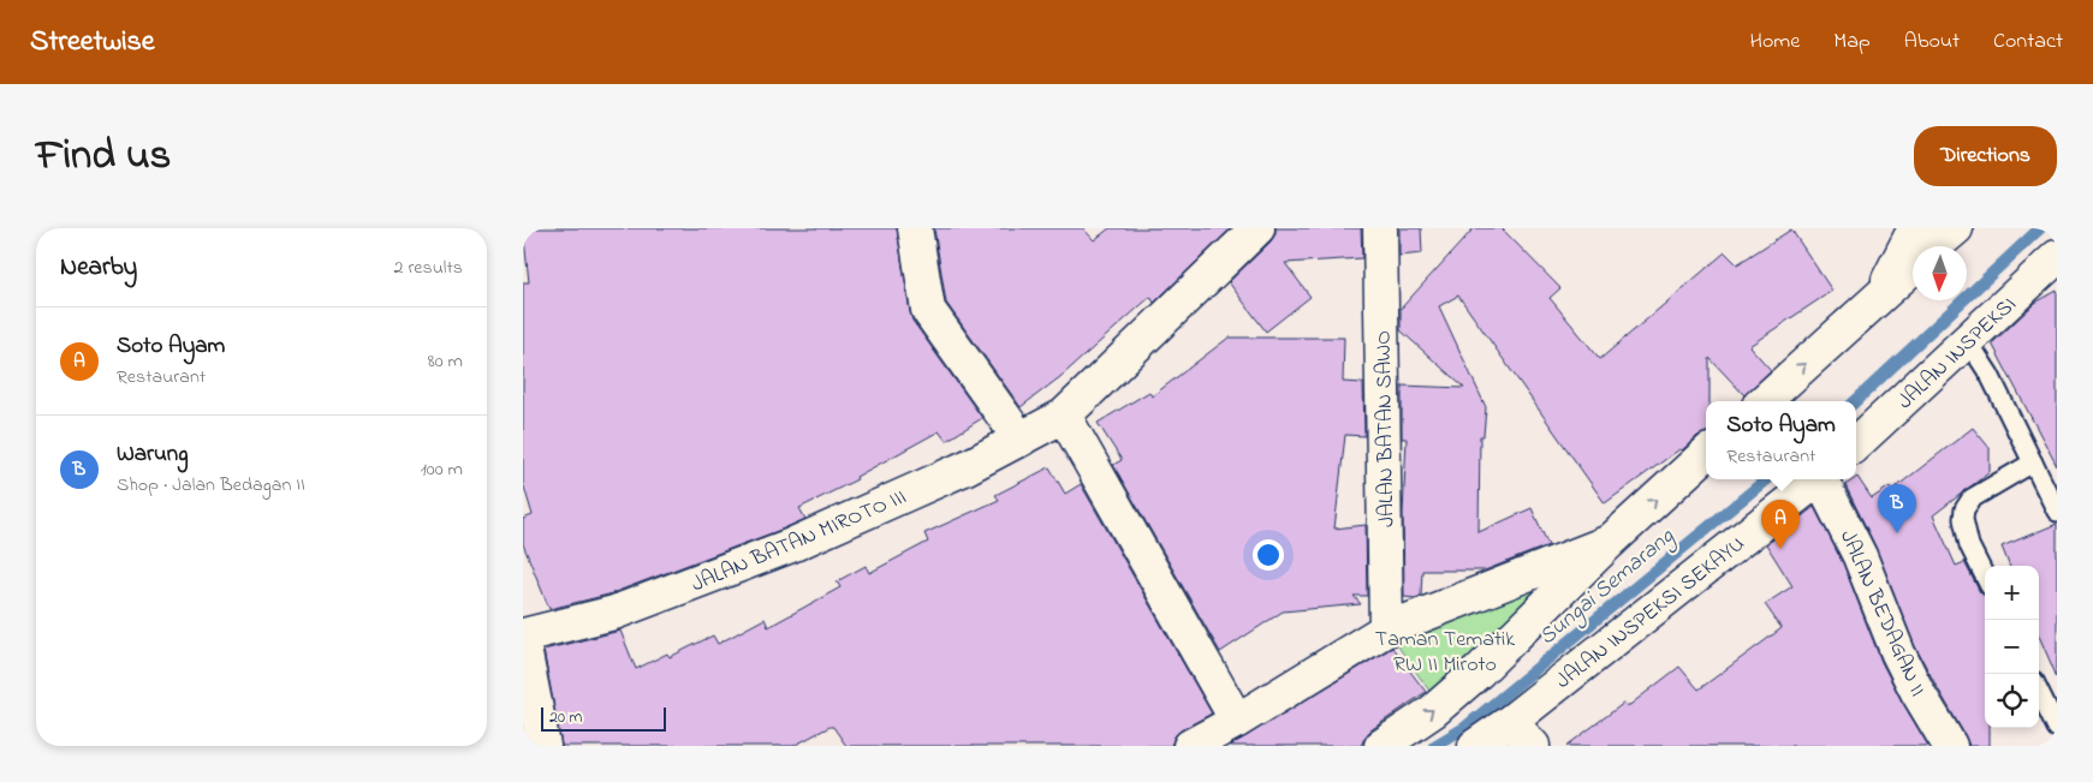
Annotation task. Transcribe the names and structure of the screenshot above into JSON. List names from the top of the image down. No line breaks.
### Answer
{"streets":{"street":["JALAN INSPEKSI","JALAN BATAN SAWO","JALAN BATAN MIROTO III","JALAN INSPEKSI SEKAYU","JALAN BEDAGAN II"]},"water":["Sungai Semarang"],"parks":["Taman Tematik RW II Miroto"],"scale_bar":"20 m","north":"bottom","page":{"header":"Streetwise","nav":["Home","Map","About","Contact"],"title":"Find us","buttons":"Directions","heading":["Nearby","2 results"],"list":[{"mark":"A","name":"Soto Ayam","note":"Restaurant","value":"80 m"},{"mark":"B","name":"Warung","note":"Shop · Jalan Bedagan II","value":"100 m"}],"popup":["Soto Ayam","Restaurant"],"pins":["B","A"],"map_buttons":["+","−"],"scale":"20 m"}}
